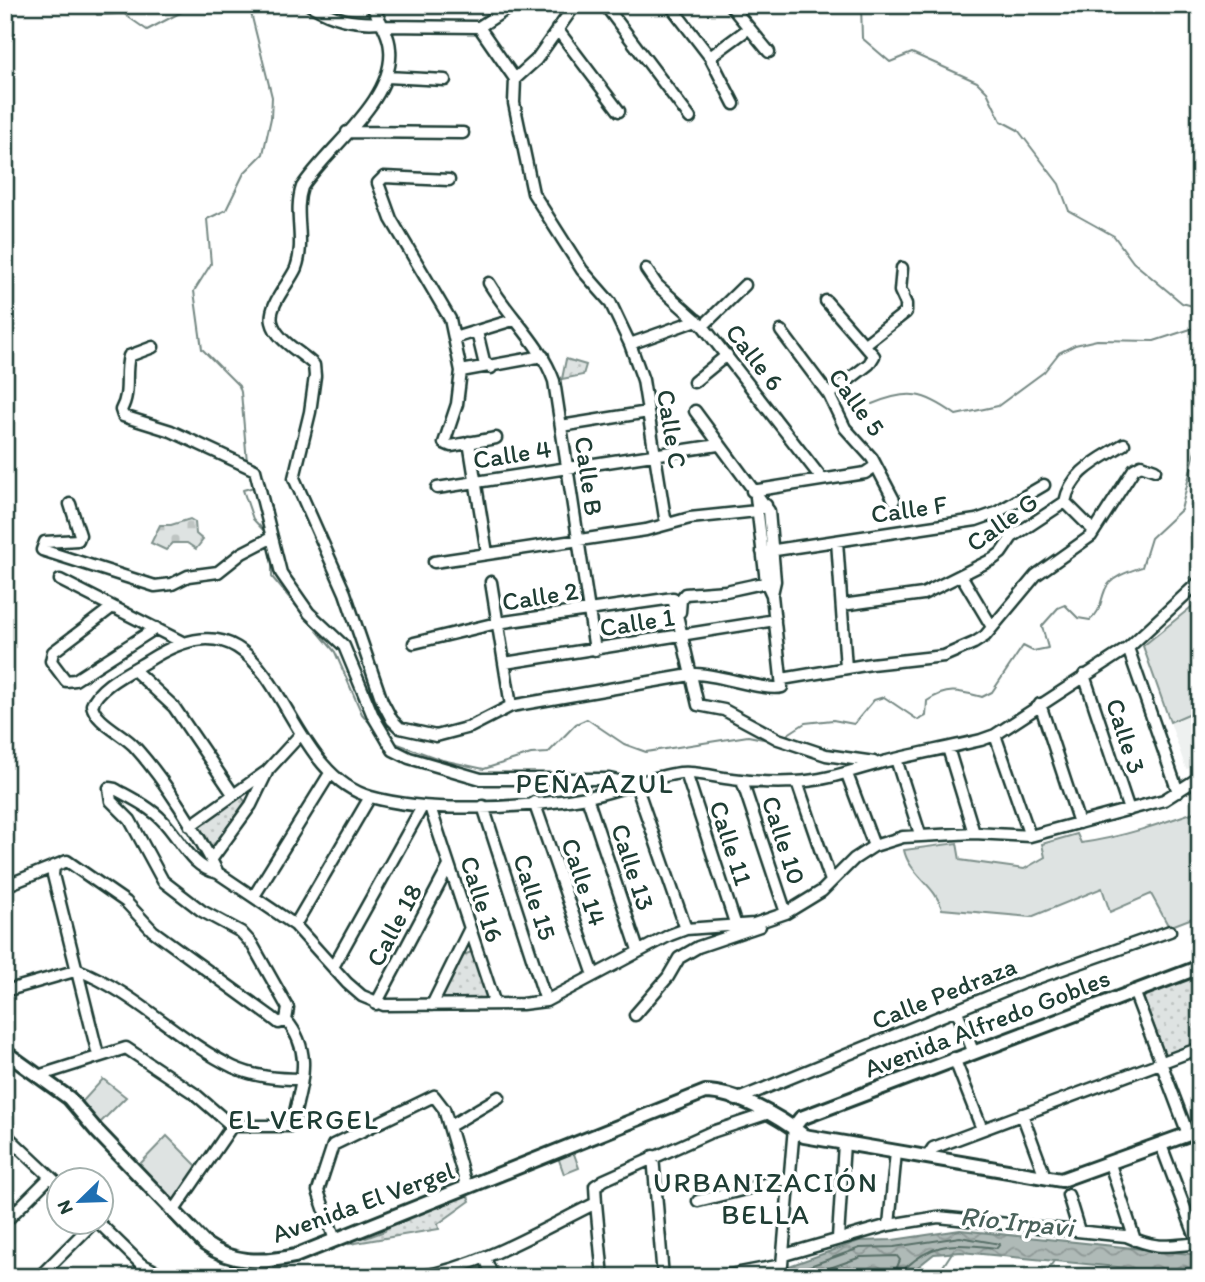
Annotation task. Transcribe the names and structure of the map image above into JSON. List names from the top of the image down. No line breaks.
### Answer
{"streets":{"main road":["Avenida Alfredo Gobles","Avenida El Vergel"],"street":["Calle 6","Calle 5","Calle C","Calle 4","Calle B","Calle F","Calle G","Calle 2","Calle 1","Calle 3","Calle 10","Calle 11","Calle 13","Calle 14","Calle 15","Calle 16","Calle 18","Calle Pedraza"]},"crossings":[["Calle C","Calle 4"],["Calle 4","Calle B"],["Calle B","Calle 2"],["Calle B","Calle 1"],["Calle 16","Calle 18"],["Calle Pedraza","Avenida El Vergel"],["Avenida Alfredo Gobles","Avenida El Vergel"]],"districts":["PEÑA AZUL","EL VERGEL","URBANIZACIÓN BELLA"],"water":["Río Irpavi"],"north":"bottom left"}
